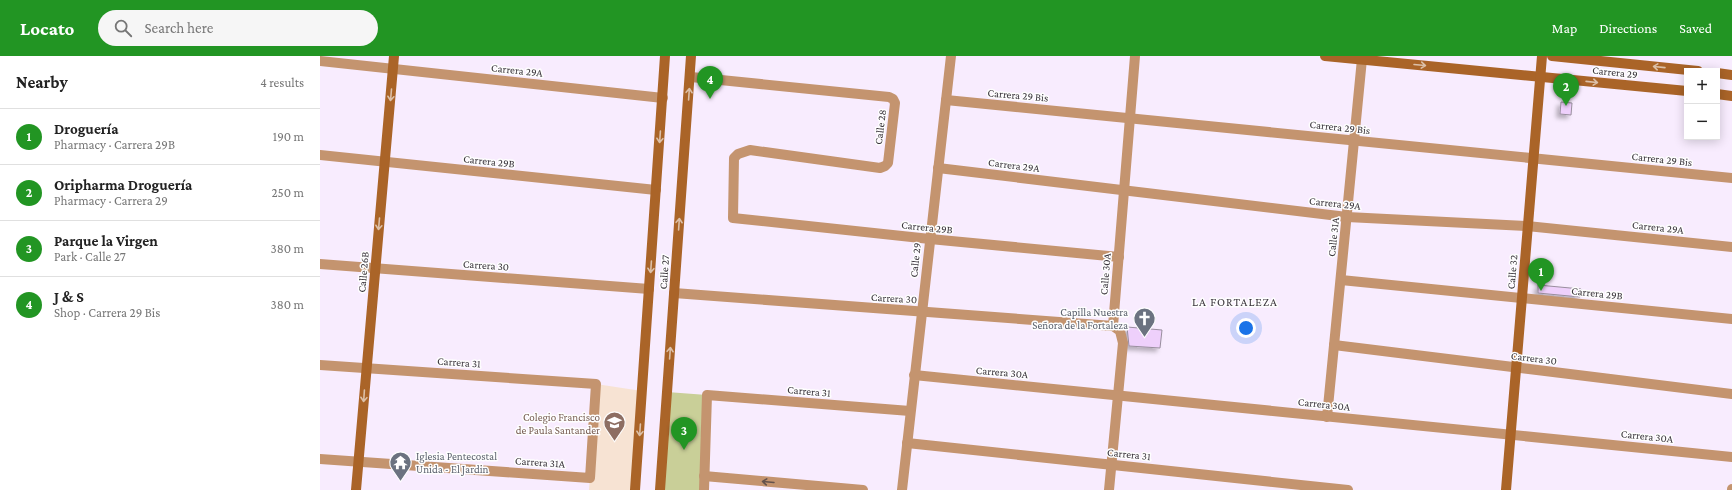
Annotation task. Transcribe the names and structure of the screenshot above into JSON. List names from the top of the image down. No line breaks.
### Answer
{"streets":{"street":["Carrera 29A","Carrera 29","Carrera 29 Bis","Calle 28","Carrera 29B","Calle 31A","Calle 29","Carrera 30","Calle 26B","Calle 27","Calle 32","Calle 30A","Carrera 31","Carrera 30A","Carrera 31A"]},"crossings":[["Carrera 29A","Calle 31A"],["Carrera 29A","Calle 29"],["Carrera 29A","Calle 26B"],["Carrera 29A","Calle 27"],["Carrera 29A","Calle 32"],["Carrera 29A","Calle 30A"],["Carrera 29","Calle 31A"],["Carrera 29","Calle 32"],["Carrera 29 Bis","Calle 31A"],["Carrera 29 Bis","Calle 29"],["Carrera 29 Bis","Calle 32"],["Carrera 29 Bis","Calle 30A"],["Calle 28","Carrera 29B"],["Calle 28","Calle 27"],["Carrera 29B","Calle 31A"],["Carrera 29B","Calle 29"],["Carrera 29B","Calle 26B"],["Carrera 29B","Calle 27"],["Carrera 29B","Calle 32"],["Carrera 29B","Calle 30A"],["Calle 31A","Carrera 30"],["Calle 31A","Carrera 30A"],["Calle 29","Carrera 30"],["Calle 29","Carrera 31"],["Calle 29","Carrera 30A"],["Carrera 30","Calle 26B"],["Carrera 30","Calle 27"],["Carrera 30","Calle 32"],["Carrera 30","Calle 30A"],["Calle 26B","Carrera 31"],["Calle 26B","Carrera 31A"],["Calle 32","Carrera 30A"],["Carrera 31","Carrera 31A"]],"one_way":["Calle 26B"],"districts":["LA FORTALEZA"],"places":{"church":["Capilla Nuestra Señora de la Fortaleza"],"school or university":["Colegio Francisco de Paula Santander"],"temple":["Iglesia Pentecostal Unida - El Jardin"]},"page":{"header":"Locato","search":"Search here","nav":["Map","Directions","Saved"],"heading":["Nearby","4 results"],"pins":["4","2","1","3"],"map_buttons":["+","−"],"list":[{"mark":"1","name":"Droguería","note":"Pharmacy · Carrera 29B","value":"190 m"},{"mark":"2","name":"Oripharma Droguería","note":"Pharmacy · Carrera 29","value":"250 m"},{"mark":"3","name":"Parque la Virgen","note":"Park · Calle 27","value":"380 m"},{"mark":"4","name":"J & S","note":"Shop · Carrera 29 Bis","value":"380 m"}]}}
